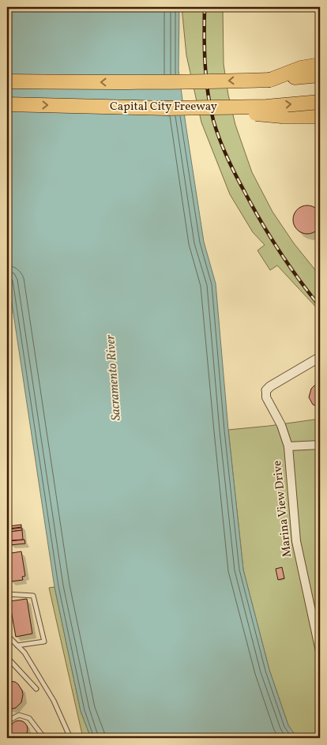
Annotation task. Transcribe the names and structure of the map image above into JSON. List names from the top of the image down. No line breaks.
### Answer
{"streets":{"highway":["Capital City Freeway"],"street":["Marina View Drive"]},"water":["Sacramento River"]}
